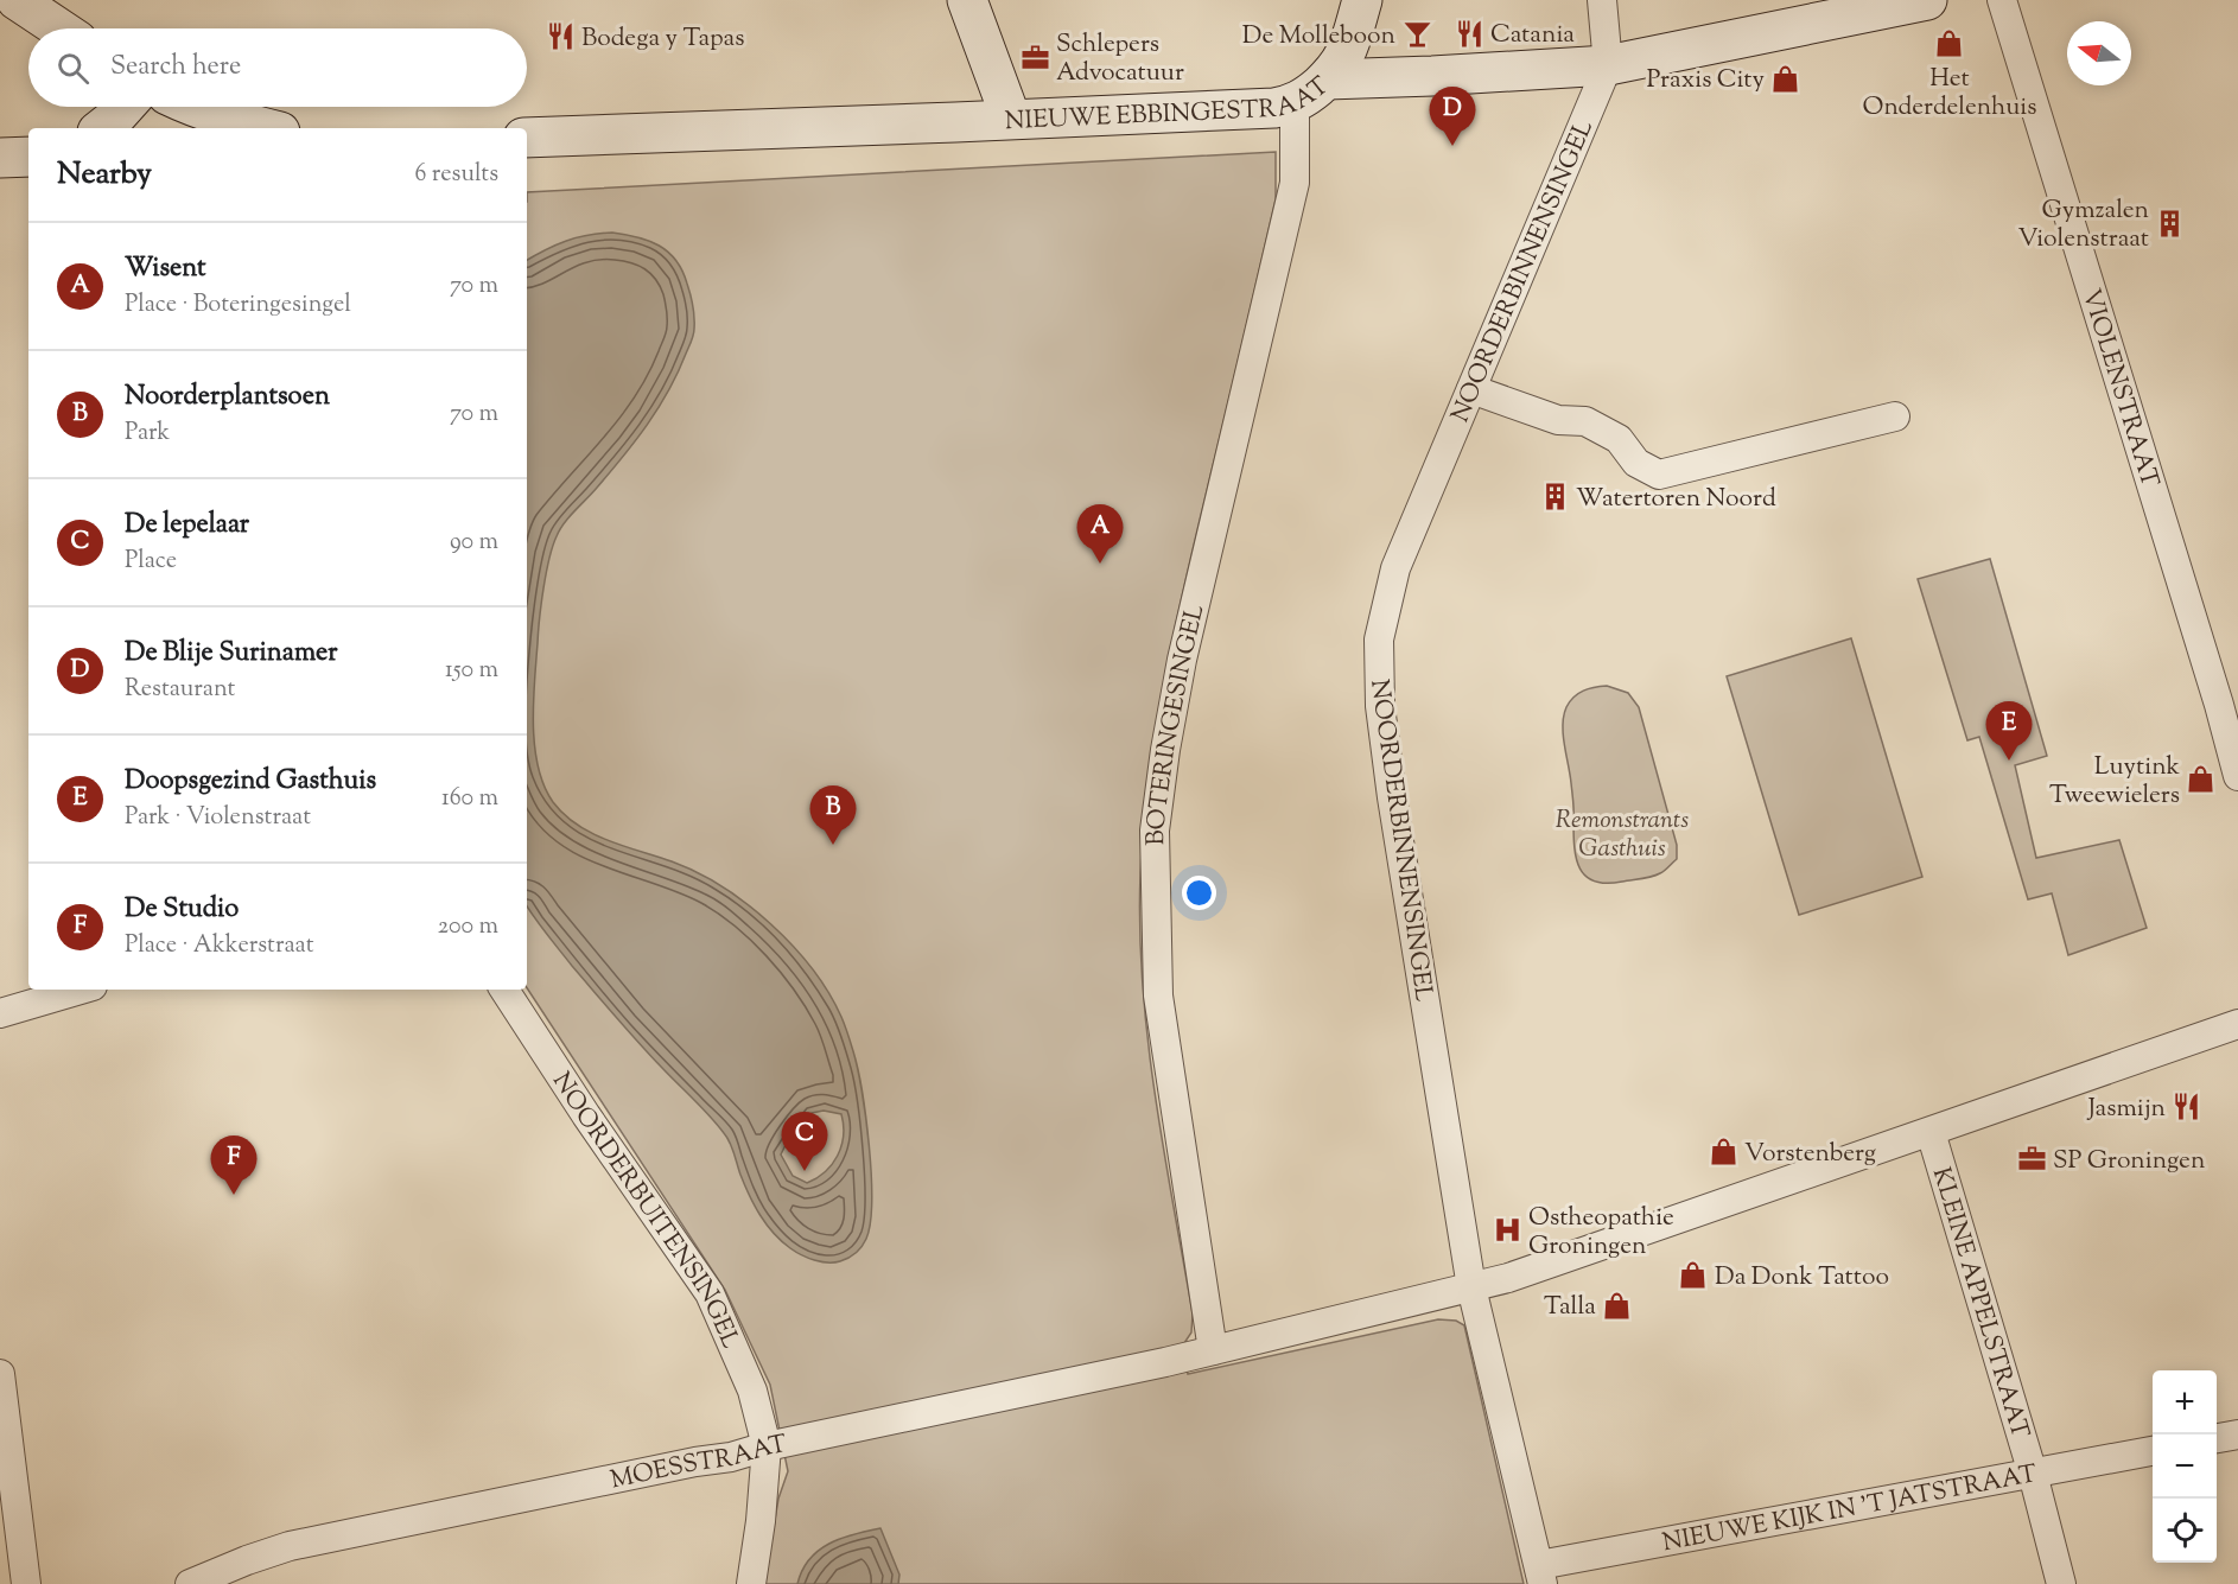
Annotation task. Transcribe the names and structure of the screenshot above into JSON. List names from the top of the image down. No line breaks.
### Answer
{"streets":{"main road":["NIEUWE EBBINGESTRAAT"],"street":["NOORDERBINNENSINGEL","VIOLENSTRAAT","BOTERINGESINGEL","NOORDERBUITENSINGEL","KLEINE APPELSTRAAT","MOESSTRAAT","NIEUWE KIJK IN 'T JATSTRAAT"]},"crossings":[["NIEUWE EBBINGESTRAAT","NOORDERBINNENSINGEL"],["NIEUWE EBBINGESTRAAT","BOTERINGESINGEL"],["NOORDERBINNENSINGEL","MOESSTRAAT"],["NOORDERBINNENSINGEL","NIEUWE KIJK IN 'T JATSTRAAT"],["BOTERINGESINGEL","MOESSTRAAT"],["NOORDERBUITENSINGEL","MOESSTRAAT"],["KLEINE APPELSTRAAT","MOESSTRAAT"],["KLEINE APPELSTRAAT","NIEUWE KIJK IN 'T JATSTRAAT"]],"parks":["Remonstrants Gasthuis"],"places":{"restaurant":["Catania","Bodega y Tapas","Jasmijn"],"bar":["De Molleboon"],"shop":["Het Onderdelenhuis","Praxis City","Luytink Tweewielers","Vorstenberg","Da Donk Tattoo","Talla"],"office":["Schlepers Advocatuur","SP Groningen"],"building":["Gymzalen Violenstraat","Watertoren Noord"],"hospital":["Ostheopathie Groningen"]},"north":"left","page":{"search":"Search here","pins":["D","A","E","B","C","F"],"heading":["Nearby","6 results"],"list":[{"mark":"A","name":"Wisent","note":"Place · Boteringesingel","value":"70 m"},{"mark":"B","name":"Noorderplantsoen","note":"Park","value":"70 m"},{"mark":"C","name":"De lepelaar","note":"Place","value":"90 m"},{"mark":"D","name":"De Blije Surinamer","note":"Restaurant","value":"150 m"},{"mark":"E","name":"Doopsgezind Gasthuis","note":"Park · Violenstraat","value":"160 m"},{"mark":"F","name":"De Studio","note":"Place · Akkerstraat","value":"200 m"}],"map_buttons":["+","−"]}}
